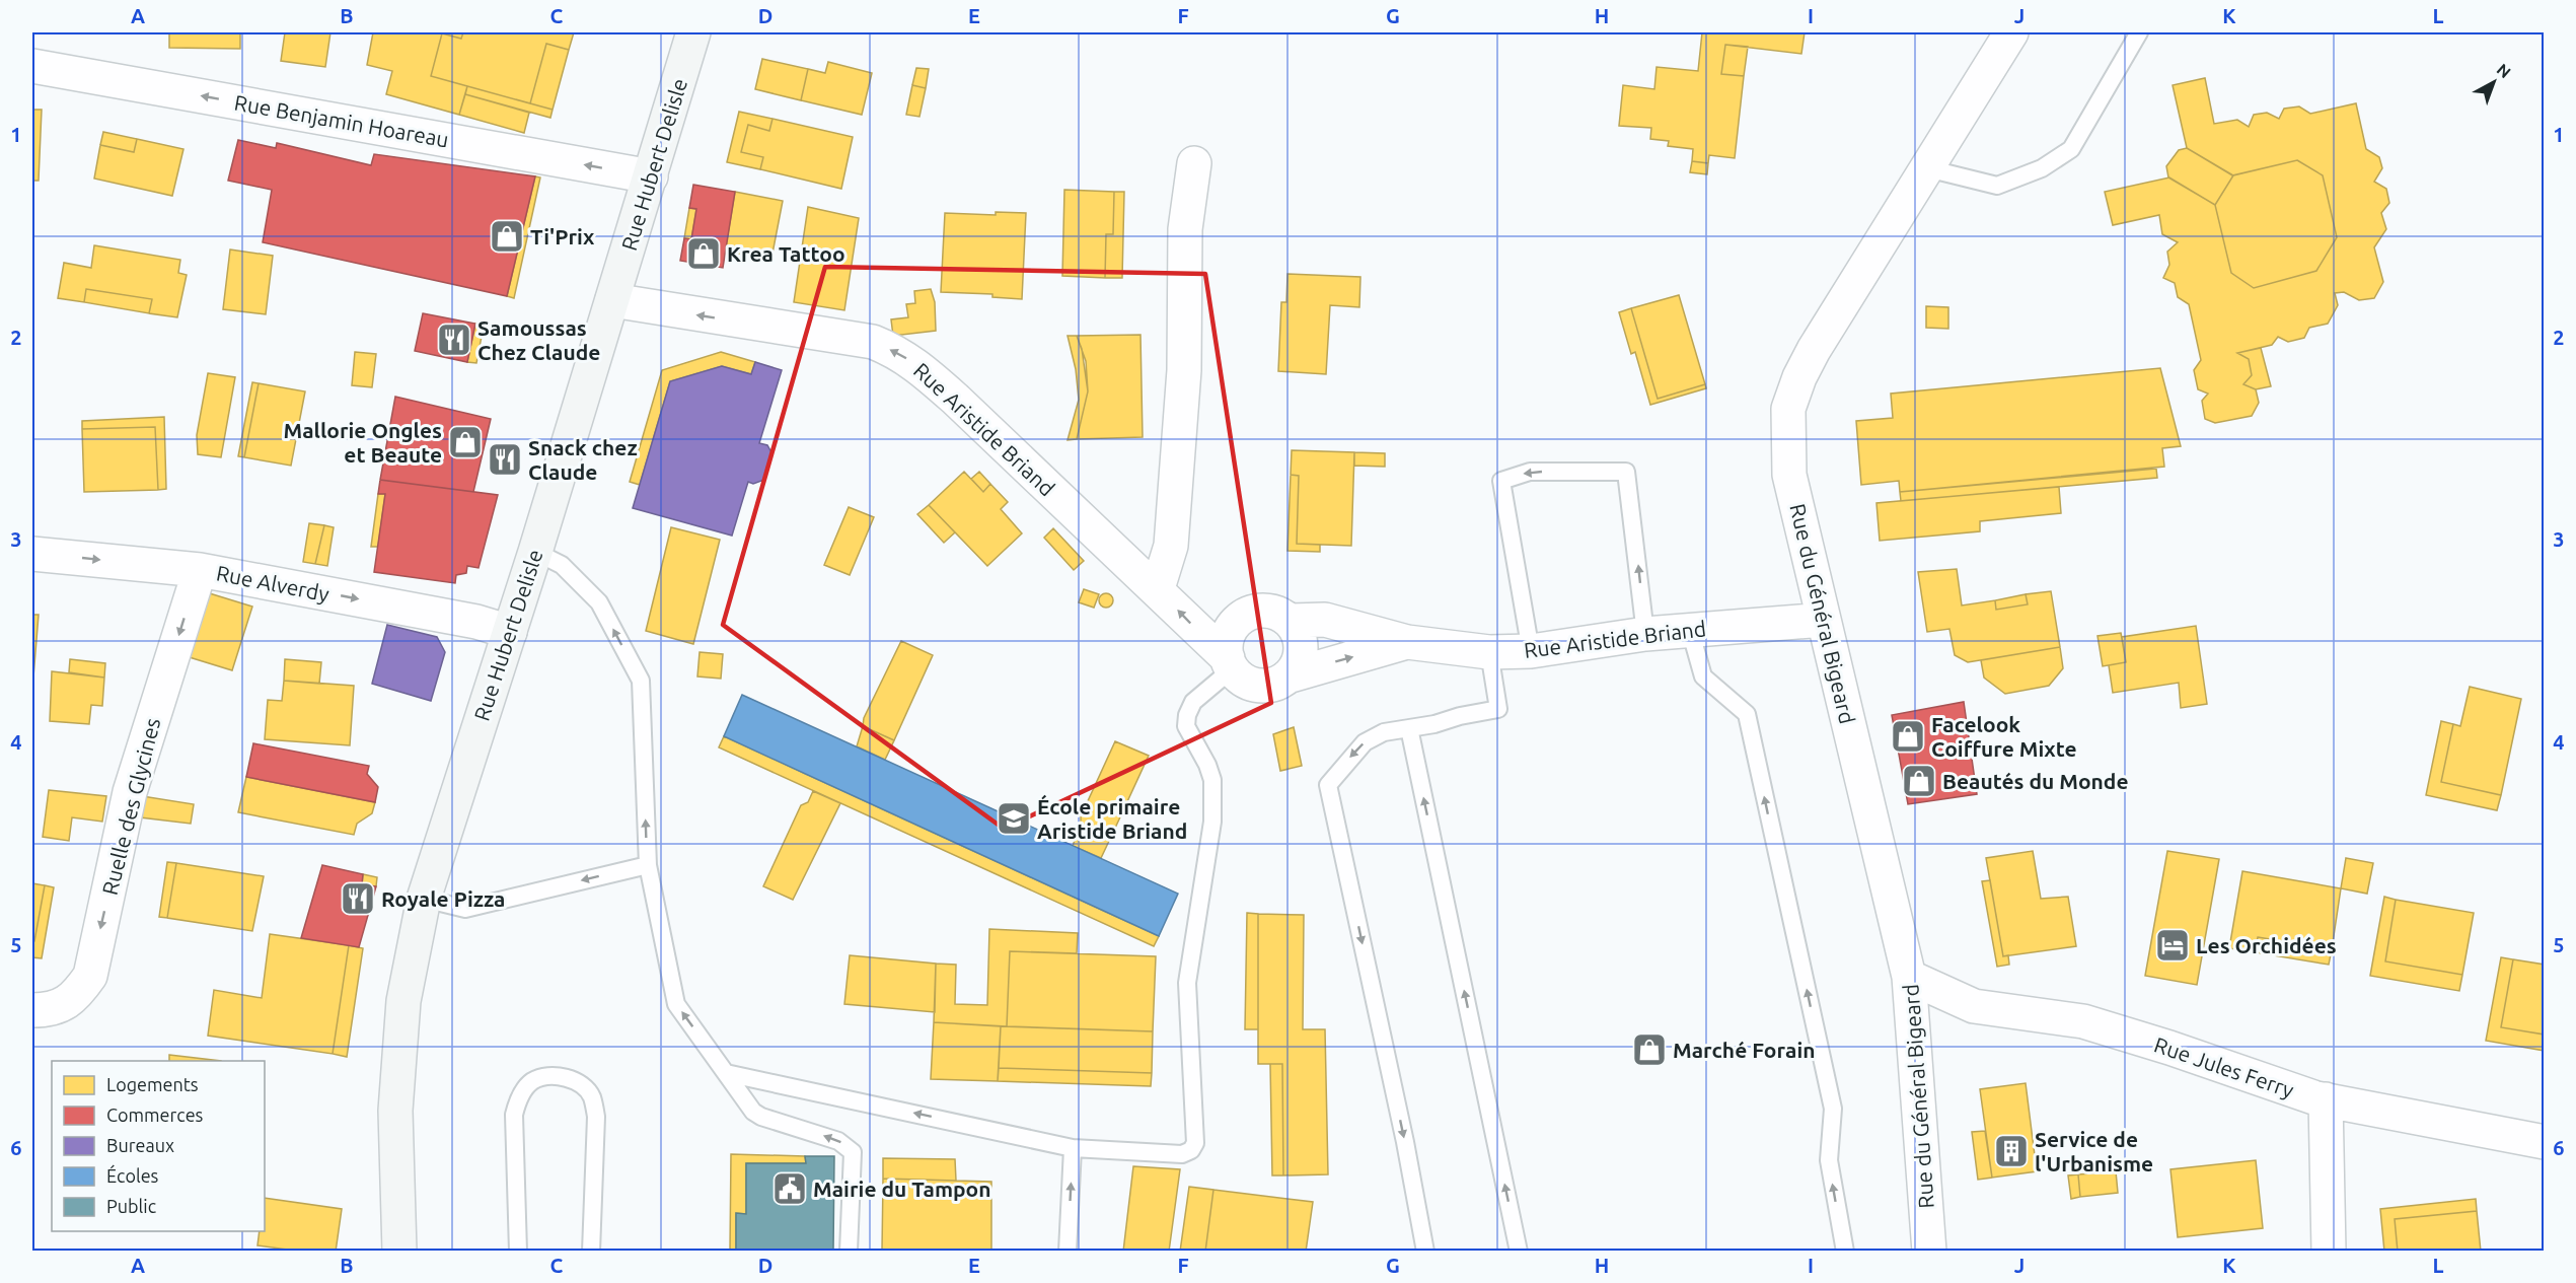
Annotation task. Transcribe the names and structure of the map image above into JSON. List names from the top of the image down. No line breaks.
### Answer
{"streets":{"main road":["Rue Hubert Delisle"],"street":["Rue Benjamin Hoareau","Rue Aristide Briand","Rue Alverdy","Rue du Général Bigeard","Ruelle des Glycines","Rue Jules Ferry"]},"crossings":[["Rue Benjamin Hoareau","Rue Hubert Delisle"],["Rue Hubert Delisle","Rue Aristide Briand"],["Rue Hubert Delisle","Rue Alverdy"],["Rue Aristide Briand","Rue du Général Bigeard"],["Rue Alverdy","Ruelle des Glycines"],["Rue du Général Bigeard","Rue Jules Ferry"]],"one_way":["Rue Benjamin Hoareau","Rue Alverdy","Ruelle des Glycines"],"places":{"shop":["Ti'Prix","Krea Tattoo","Mallorie Ongles et Beaute","Facelook Coiffure Mixte","Beautés du Monde","Marché Forain"],"restaurant":["Samoussas Chez Claude","Snack chez Claude","Royale Pizza"],"school or university":["École primaire Aristide Briand"],"hotel":["Les Orchidées"],"building":["Service de l'Urbanisme"],"public building":["Mairie du Tampon"]},"legend":["Logements","Commerces","Bureaux","Écoles","Public"],"north":"top right","grid":{"columns":["A","B","C","D","E","F","G","H","I","J","K","L"],"rows":["1","2","3","4","5","6"]}}
